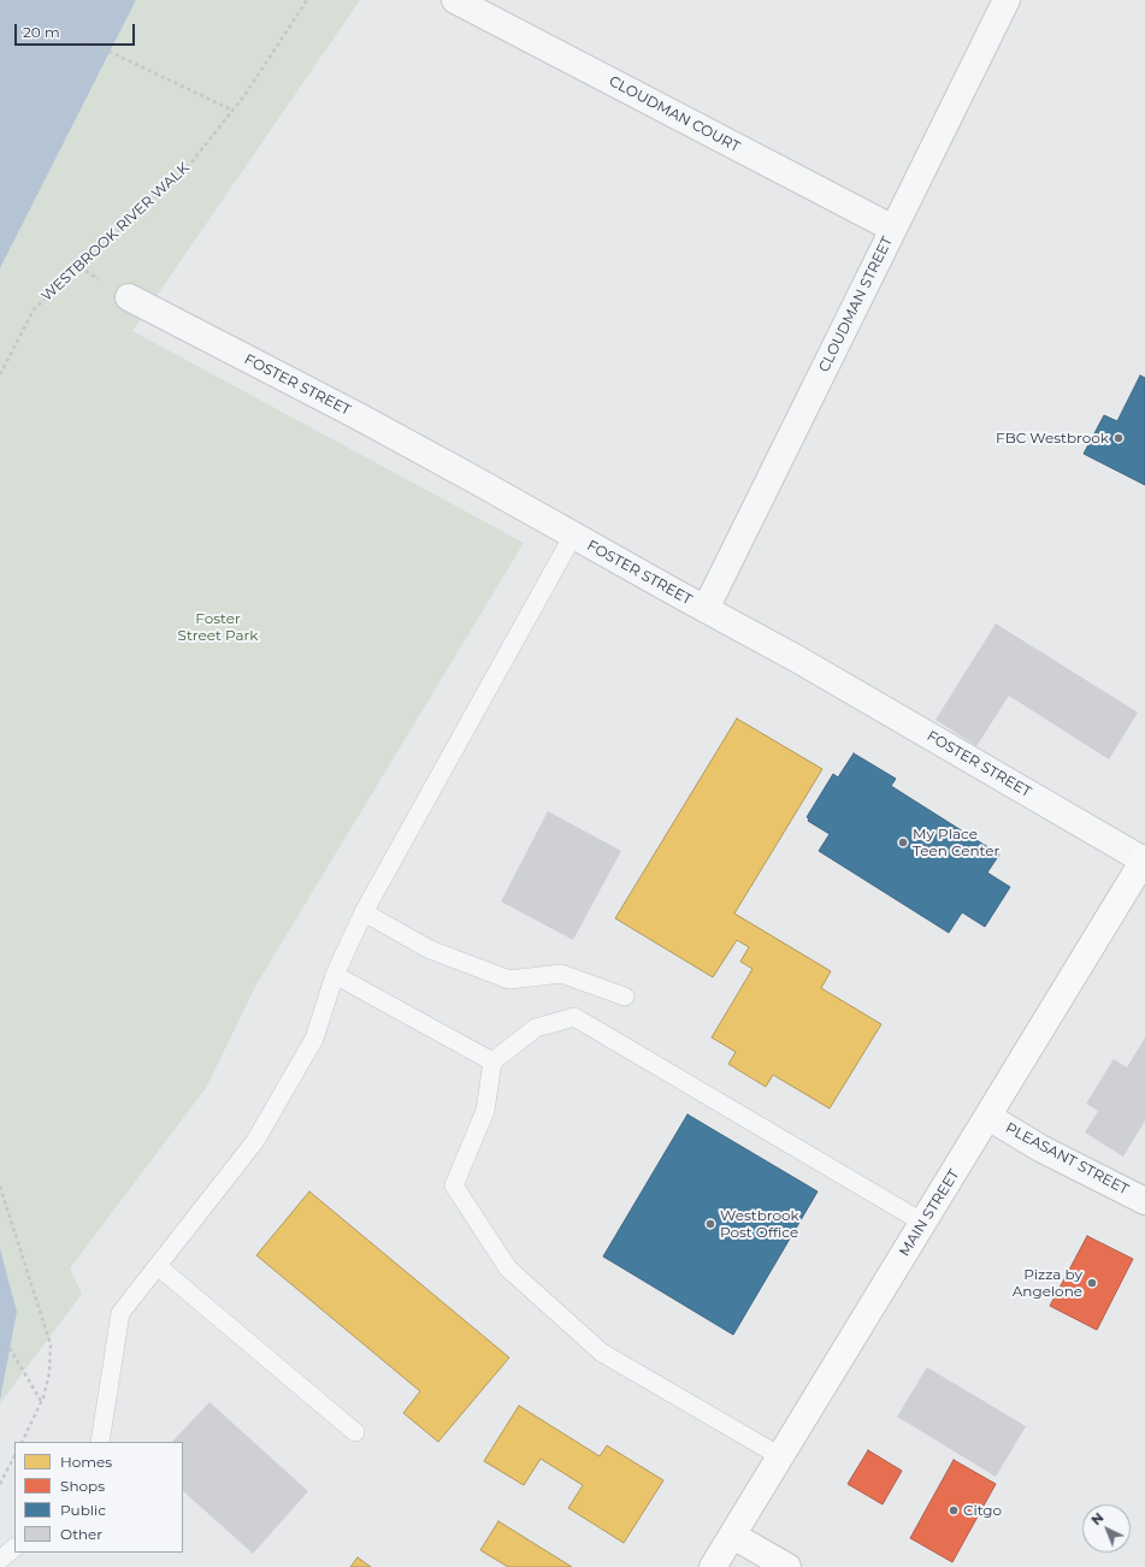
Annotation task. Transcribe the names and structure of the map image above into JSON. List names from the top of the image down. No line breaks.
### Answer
{"streets":{"main road":["MAIN STREET"],"street":["CLOUDMAN COURT","CLOUDMAN STREET","FOSTER STREET","PLEASANT STREET"],"path":["WESTBROOK RIVER WALK"]},"crossings":[["CLOUDMAN COURT","CLOUDMAN STREET"],["CLOUDMAN STREET","FOSTER STREET"],["FOSTER STREET","MAIN STREET"],["PLEASANT STREET","MAIN STREET"]],"parks":["Foster Street Park"],"places":["FBC Westbrook","My Place Teen Center","Westbrook Post Office","Pizza by Angelone","Citgo"],"legend":["Homes","Shops","Public","Other"],"scale_bar":"20 m","north":"top left"}
